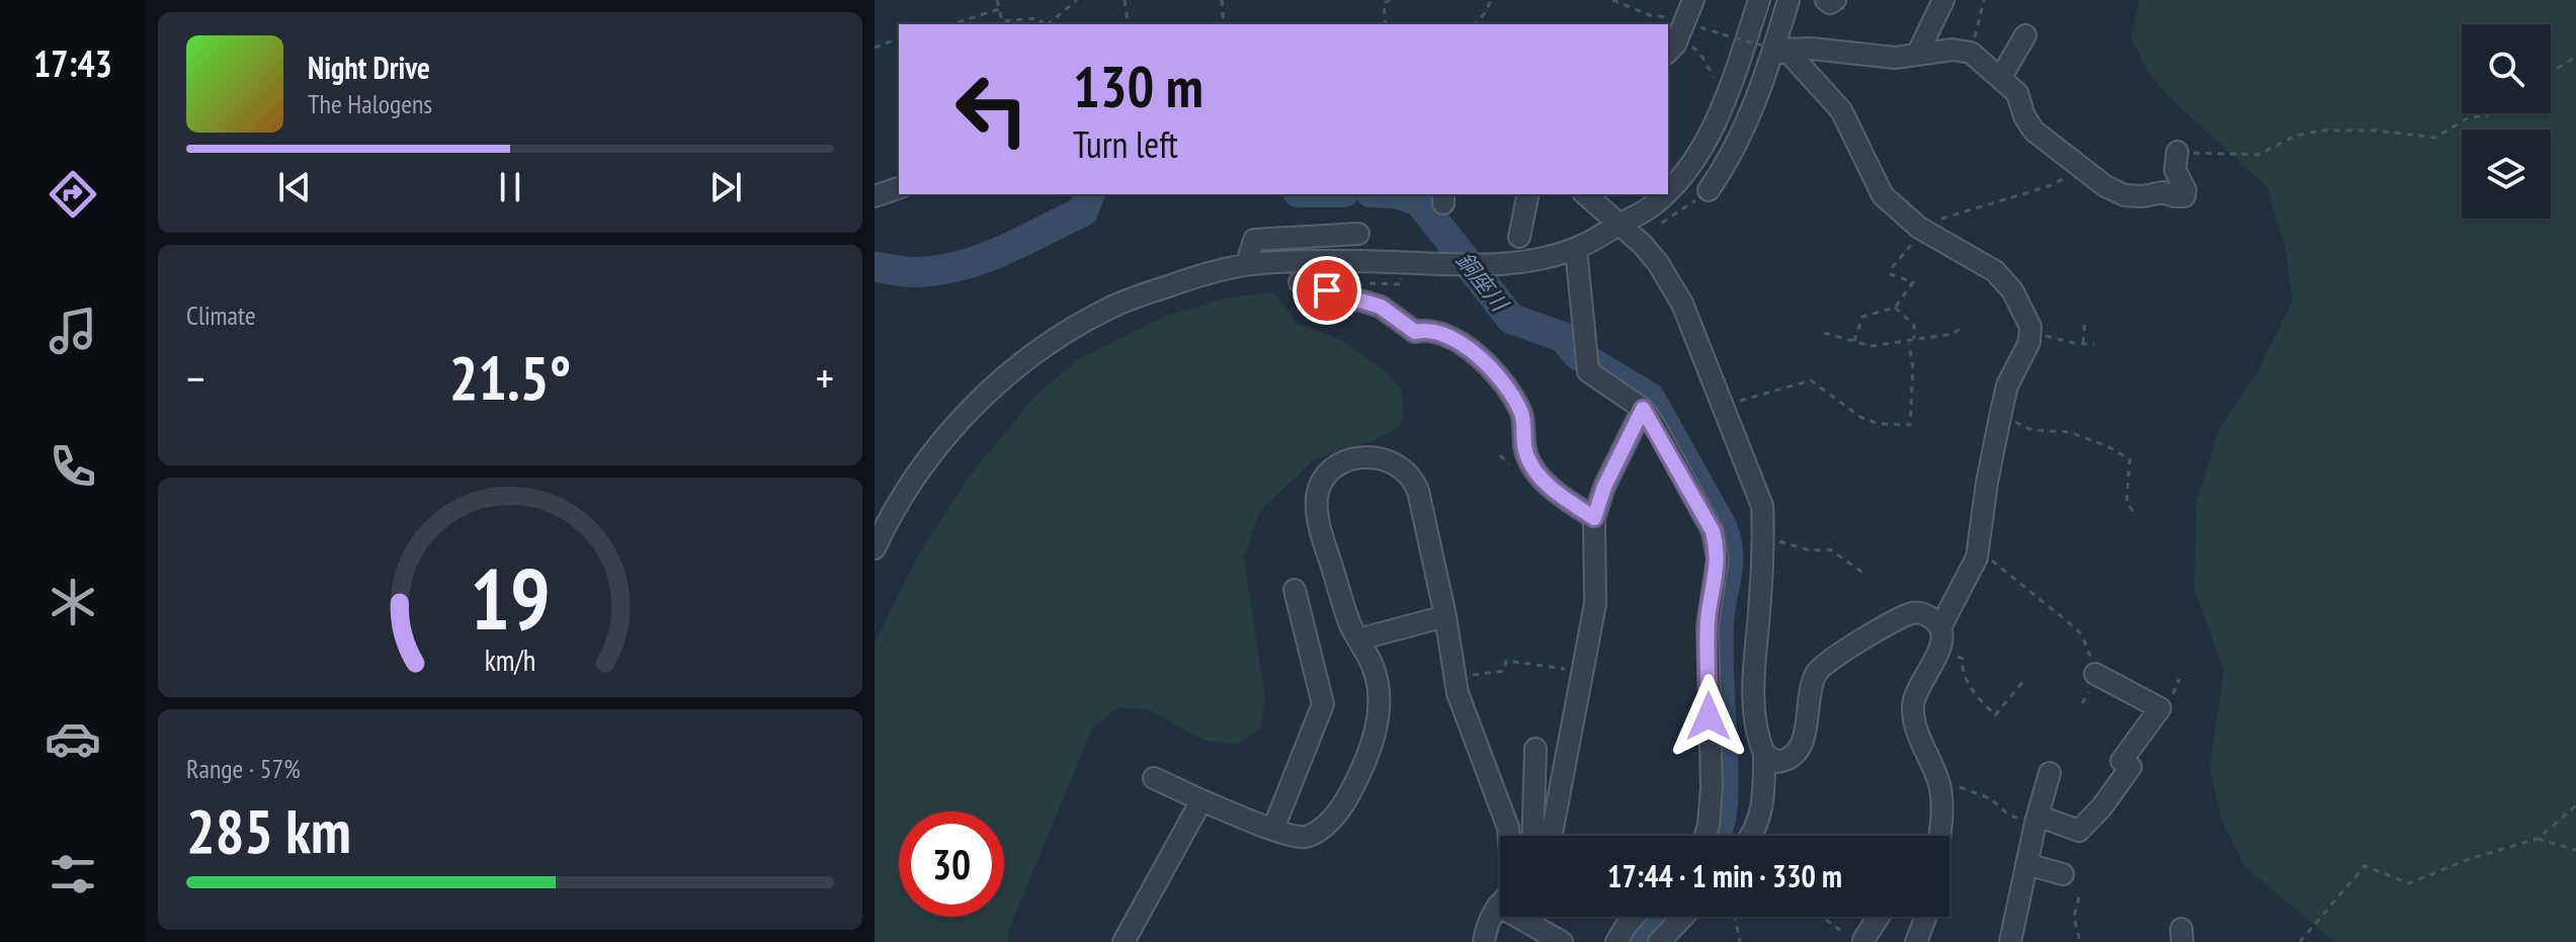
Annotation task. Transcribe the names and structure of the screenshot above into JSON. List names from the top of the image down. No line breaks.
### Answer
{"water":["銅座川"],"page":{"tabs":"17:43","turn":["130 m","Turn left"],"song":["Night Drive","The Halogens"],"tile":["Climate",["Range · 57%","285 km"]],"heat":["−","21.5°","+"],"limit":"30","trip":"17:44 · 1 min · 330 m","gauge":["19","km/h"]}}
